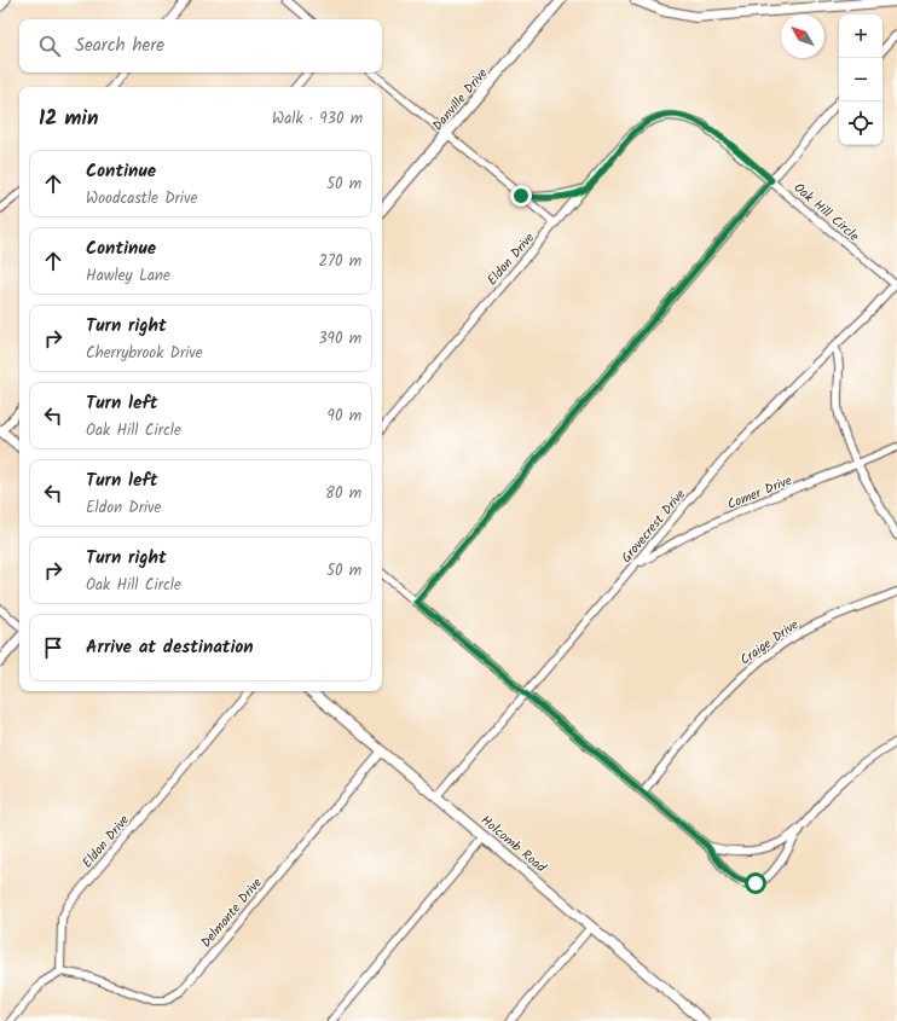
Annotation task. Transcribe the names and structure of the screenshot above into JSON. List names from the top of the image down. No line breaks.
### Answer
{"streets":{"street":["Danville Drive","Oak Hill Circle","Eldon Drive","Comer Drive","Grovecrest Drive","Craige Drive","Holcomb Road","Delmonte Drive"]},"crossings":[["Oak Hill Circle","Eldon Drive"],["Oak Hill Circle","Grovecrest Drive"],["Eldon Drive","Delmonte Drive"],["Comer Drive","Grovecrest Drive"],["Grovecrest Drive","Holcomb Road"],["Holcomb Road","Delmonte Drive"]],"north":"top left","page":{"map_buttons":["+","−"],"search":"Search here","heading":["12 min","Walk · 930 m"],"list":[["Continue","Woodcastle Drive","50 m"],["Continue","Hawley Lane","270 m"],["Turn right","Cherrybrook Drive","390 m"],["Turn left","Oak Hill Circle","90 m"],["Turn left","Eldon Drive","80 m"],["Turn right","Oak Hill Circle","50 m"],"Arrive at destination"]}}
